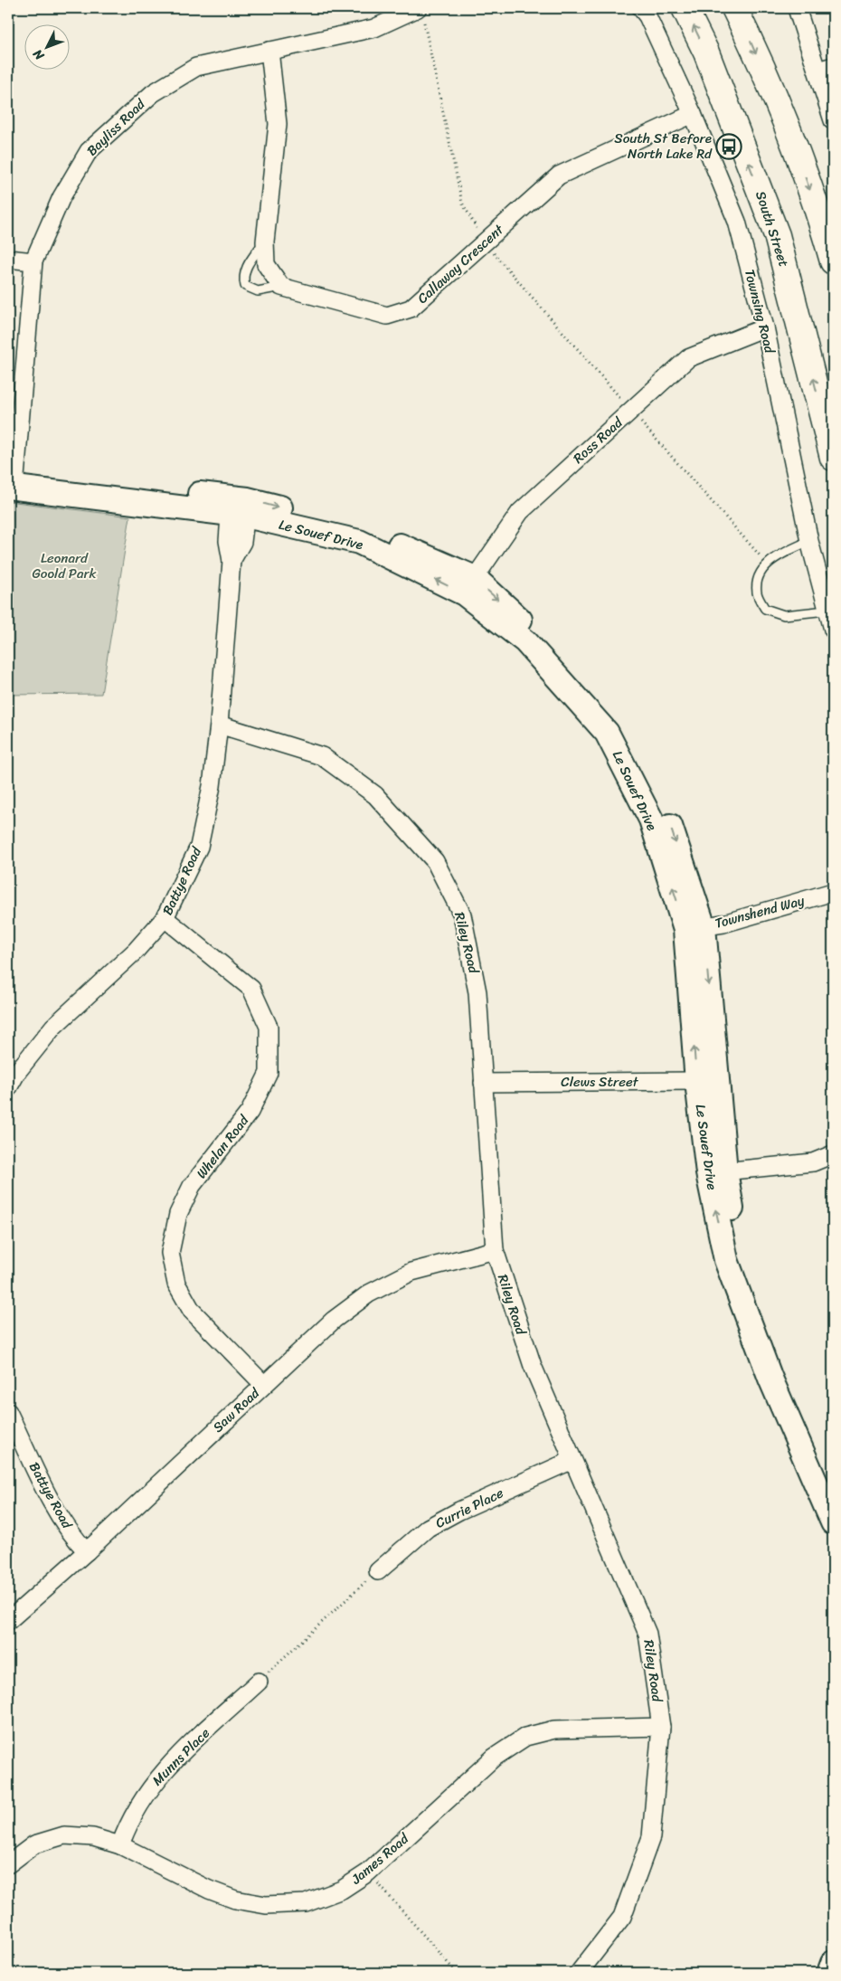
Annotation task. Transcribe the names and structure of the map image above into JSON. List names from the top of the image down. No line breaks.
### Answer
{"streets":{"highway":["South Street"],"street":["Bayliss Road","Callaway Crescent","Townsing Road","Ross Road","Le Souef Drive","Battye Road","Townshend Way","Riley Road","Clews Street","Whelan Road","Saw Road","Currie Place","Munns Place","James Road"]},"crossings":[["Bayliss Road","Le Souef Drive"],["Callaway Crescent","Townsing Road"],["Townsing Road","Ross Road"],["Ross Road","Le Souef Drive"],["Le Souef Drive","Battye Road"],["Le Souef Drive","Townshend Way"],["Le Souef Drive","Clews Street"],["Battye Road","Riley Road"],["Battye Road","Whelan Road"],["Battye Road","Saw Road"],["Riley Road","Clews Street"],["Riley Road","Saw Road"],["Riley Road","Currie Place"],["Riley Road","James Road"],["Whelan Road","Saw Road"],["Munns Place","James Road"]],"parks":["Leonard Goold Park"],"places":{"bus stop":["South St Before North Lake Rd"]},"north":"bottom left"}
